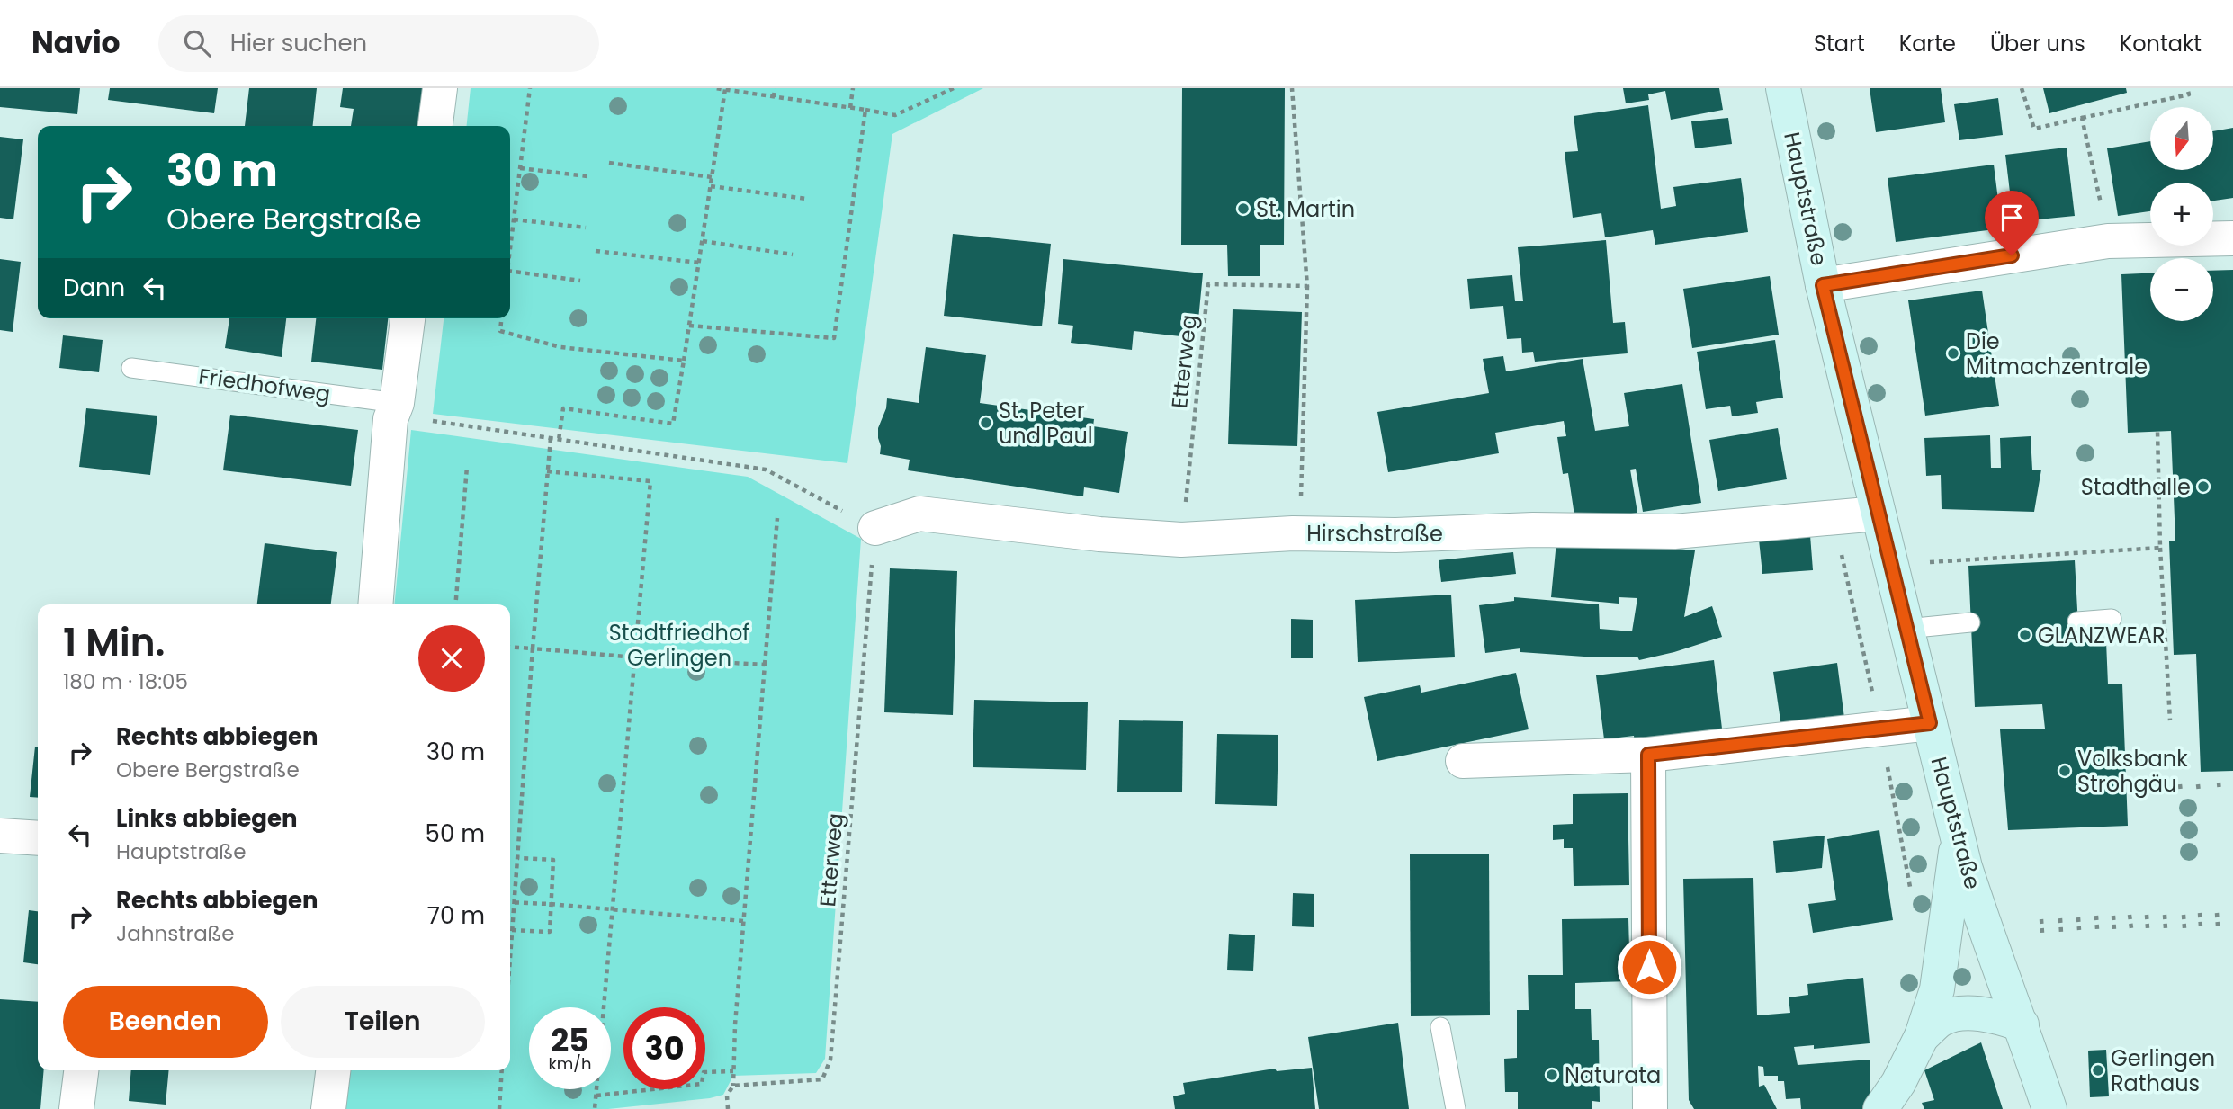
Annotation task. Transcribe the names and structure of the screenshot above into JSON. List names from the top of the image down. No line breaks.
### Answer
{"streets":{"main road":["Hauptstraße"],"street":["Hirschstraße"],"lane":["Friedhofweg"],"path":["Etterweg"]},"crossings":[["Hauptstraße","Hirschstraße"],["Etterweg","Hirschstraße"]],"parks":["Stadtfriedhof Gerlingen"],"places":["St. Martin","Die Mitmachzentrale","St. Peter und Paul","Stadthalle","GLANZWEAR","Volksbank Strohgäu","Gerlingen Rathaus","Naturata"],"north":"bottom","page":{"header":"Navio","search":"Hier suchen","nav":["Start","Karte","Über uns","Kontakt"],"map_buttons":["+","−"],"turn":["30 m","Obere Bergstraße"],"then":"Dann","heading":["1 Min.","180 m · 18:05"],"list":[{"name":"Rechts abbiegen","note":"Obere Bergstraße","value":"30 m"},{"name":"Links abbiegen","note":"Hauptstraße","value":"50 m"},{"name":"Rechts abbiegen","note":"Jahnstraße","value":"70 m"}],"buttons":["Beenden","Teilen"],"speed":"25 km/h","limit":"30"}}
